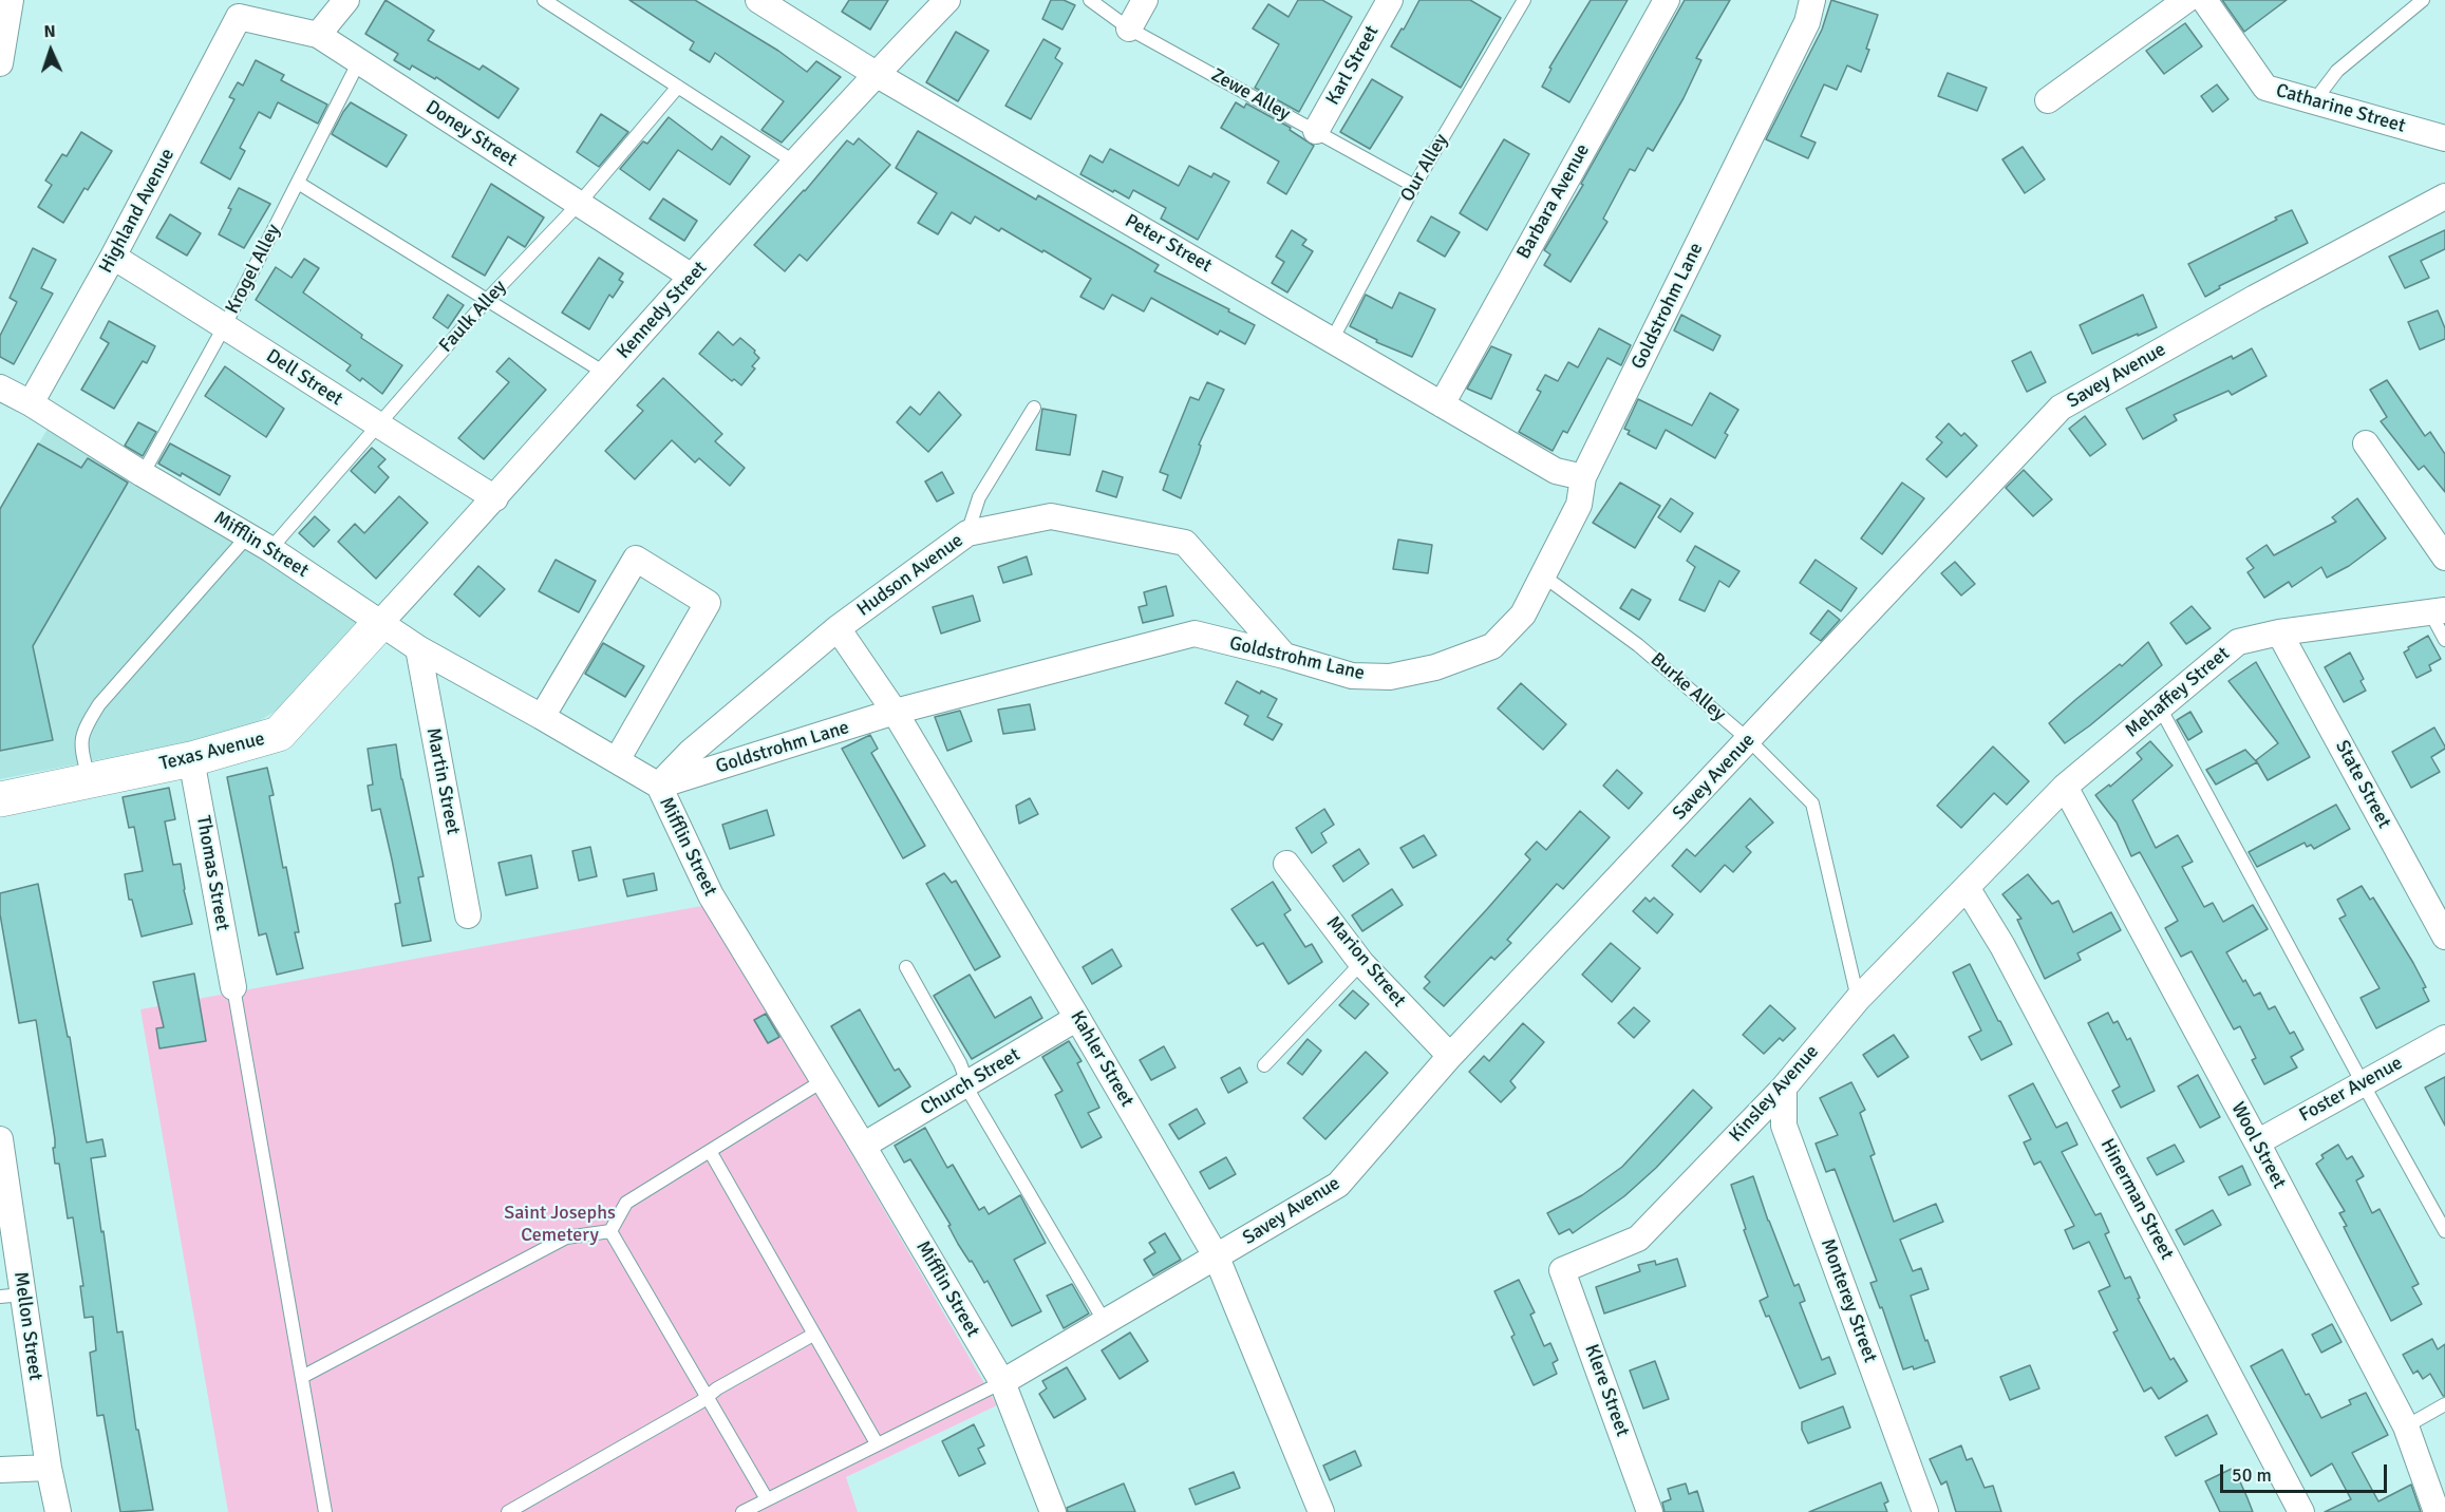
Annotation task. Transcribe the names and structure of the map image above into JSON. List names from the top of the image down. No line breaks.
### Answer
{"streets":{"street":["Karl Street","Catharine Street","Doney Street","Barbara Avenue","Highland Avenue","Peter Street","Goldstrohm Lane","Kennedy Street","Savey Avenue","Dell Street","Mifflin Street","Hudson Avenue","Mehaffey Street","Texas Avenue","Martin Street","State Street","Thomas Street","Marion Street","Kahler Street","Church Street","Foster Avenue","Kinsley Avenue","Wool Street","Hinerman Street","Monterey Street","Mellon Street","Klere Street"],"lane":["Zewe Alley","Our Alley","Krogel Alley","Faulk Alley","Burke Alley"]},"crossings":[["Karl Street","Zewe Alley"],["Zewe Alley","Our Alley"],["Doney Street","Highland Avenue"],["Doney Street","Krogel Alley"],["Doney Street","Kennedy Street"],["Doney Street","Faulk Alley"],["Our Alley","Peter Street"],["Barbara Avenue","Peter Street"],["Highland Avenue","Dell Street"],["Highland Avenue","Mifflin Street"],["Peter Street","Goldstrohm Lane"],["Peter Street","Kennedy Street"],["Krogel Alley","Dell Street"],["Krogel Alley","Mifflin Street"],["Goldstrohm Lane","Mifflin Street"],["Goldstrohm Lane","Hudson Avenue"],["Goldstrohm Lane","Burke Alley"],["Goldstrohm Lane","Kahler Street"],["Kennedy Street","Dell Street"],["Kennedy Street","Mifflin Street"],["Kennedy Street","Texas Avenue"],["Faulk Alley","Dell Street"],["Faulk Alley","Mifflin Street"],["Savey Avenue","Mifflin Street"],["Savey Avenue","Burke Alley"],["Savey Avenue","Marion Street"],["Savey Avenue","Kahler Street"],["Mifflin Street","Hudson Avenue"],["Mifflin Street","Texas Avenue"],["Mifflin Street","Martin Street"],["Mifflin Street","Church Street"],["Hudson Avenue","Kahler Street"],["Burke Alley","Kinsley Avenue"],["Mehaffey Street","State Street"],["Mehaffey Street","Kinsley Avenue"],["Mehaffey Street","Wool Street"],["Mehaffey Street","Hinerman Street"],["Texas Avenue","Thomas Street"],["Kahler Street","Church Street"],["Foster Avenue","Wool Street"],["Kinsley Avenue","Hinerman Street"],["Kinsley Avenue","Monterey Street"],["Kinsley Avenue","Klere Street"]],"parks":["Saint Josephs Cemetery"],"scale_bar":"50 m","north":"top"}
